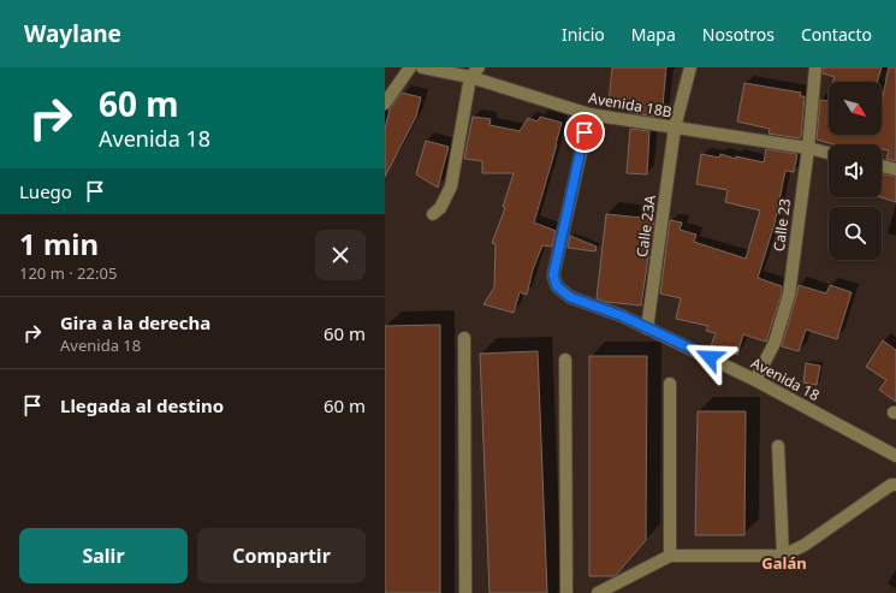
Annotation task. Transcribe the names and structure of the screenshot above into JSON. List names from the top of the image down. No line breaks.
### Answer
{"streets":{"street":["Avenida 18B","Calle 23","Calle 23A","Avenida 18"]},"crossings":[["Avenida 18B","Calle 23"],["Avenida 18B","Calle 23A"],["Avenida 18B","Avenida 18"],["Calle 23","Avenida 18"],["Calle 23A","Avenida 18"]],"districts":["Galán"],"north":"bottom right","page":{"header":"Waylane","nav":["Inicio","Mapa","Nosotros","Contacto"],"turn":["60 m","Avenida 18"],"then":"Luego","heading":["1 min","120 m · 22:05"],"list":[{"name":"Gira a la derecha","note":"Avenida 18","value":"60 m"},{"name":"Llegada al destino","value":"60 m"}],"buttons":["Salir","Compartir"]}}
